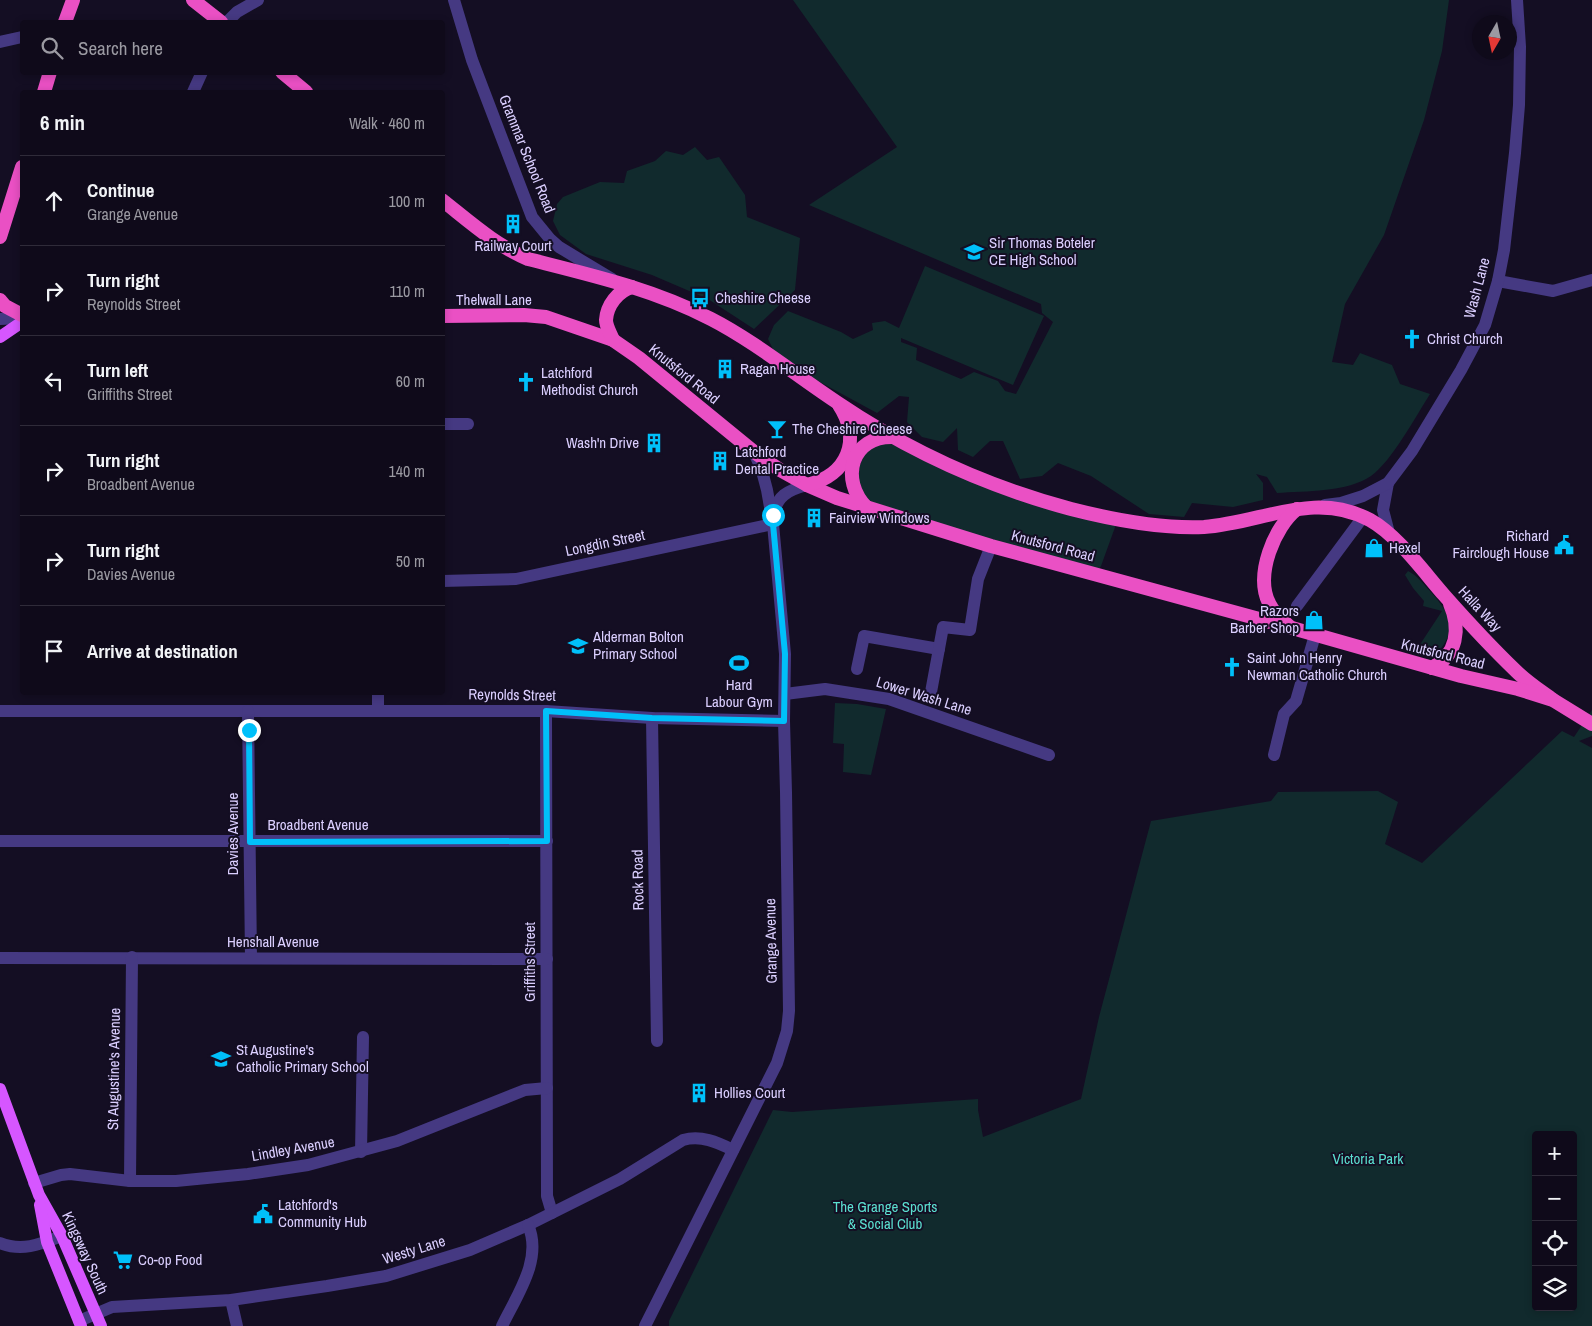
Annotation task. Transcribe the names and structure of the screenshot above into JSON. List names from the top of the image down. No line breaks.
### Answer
{"streets":{"highway":["Thelwall Lane","Knutsford Road","Halla Way"],"main road":["Kingsway South"],"street":["Grammar School Road","Wash Lane","Longdin Street","Reynolds Street","Lower Wash Lane","Broadbent Avenue","Davies Avenue","Rock Road","Grange Avenue","Henshall Avenue","Griffiths Street","St Augustine's Avenue","Lindley Avenue","Westy Lane"]},"crossings":[["Wash Lane","Halla Way"],["Thelwall Lane","Knutsford Road"],["Knutsford Road","Halla Way"],["Knutsford Road","Grange Avenue"],["Longdin Street","Grange Avenue"],["Reynolds Street","Davies Avenue"],["Reynolds Street","Rock Road"],["Reynolds Street","Grange Avenue"],["Reynolds Street","Griffiths Street"],["Lower Wash Lane","Grange Avenue"],["Broadbent Avenue","Davies Avenue"],["Broadbent Avenue","Griffiths Street"],["Davies Avenue","Henshall Avenue"],["Grange Avenue","Westy Lane"],["Henshall Avenue","Griffiths Street"],["Henshall Avenue","St Augustine's Avenue"],["Griffiths Street","Lindley Avenue"],["Griffiths Street","Westy Lane"],["St Augustine's Avenue","Lindley Avenue"],["Lindley Avenue","Kingsway South"],["Westy Lane","Kingsway South"]],"parks":["Victoria Park","The Grange Sports & Social Club"],"places":{"building":["Railway Court","Ragan House","Wash'n Drive","Latchford Dental Practice","Fairview Windows","Hollies Court"],"school or university":["Sir Thomas Boteler CE High School","Alderman Bolton Primary School","St Augustine's Catholic Primary School"],"bus stop":["Cheshire Cheese"],"church":["Christ Church","Latchford Methodist Church","Saint John Henry Newman Catholic Church"],"bar":["The Cheshire Cheese"],"public building":["Richard Fairclough House","Latchford's Community Hub"],"shop":["Hexel","Razors Barber Shop"],"sports":["Hard Labour Gym"],"supermarket":["Co-op Food"]},"north":"bottom","page":{"search":"Search here","heading":["6 min","Walk · 460 m"],"list":[["Continue","Grange Avenue","100 m"],["Turn right","Reynolds Street","110 m"],["Turn left","Griffiths Street","60 m"],["Turn right","Broadbent Avenue","140 m"],["Turn right","Davies Avenue","50 m"],"Arrive at destination"],"map_buttons":["+","−"]}}
